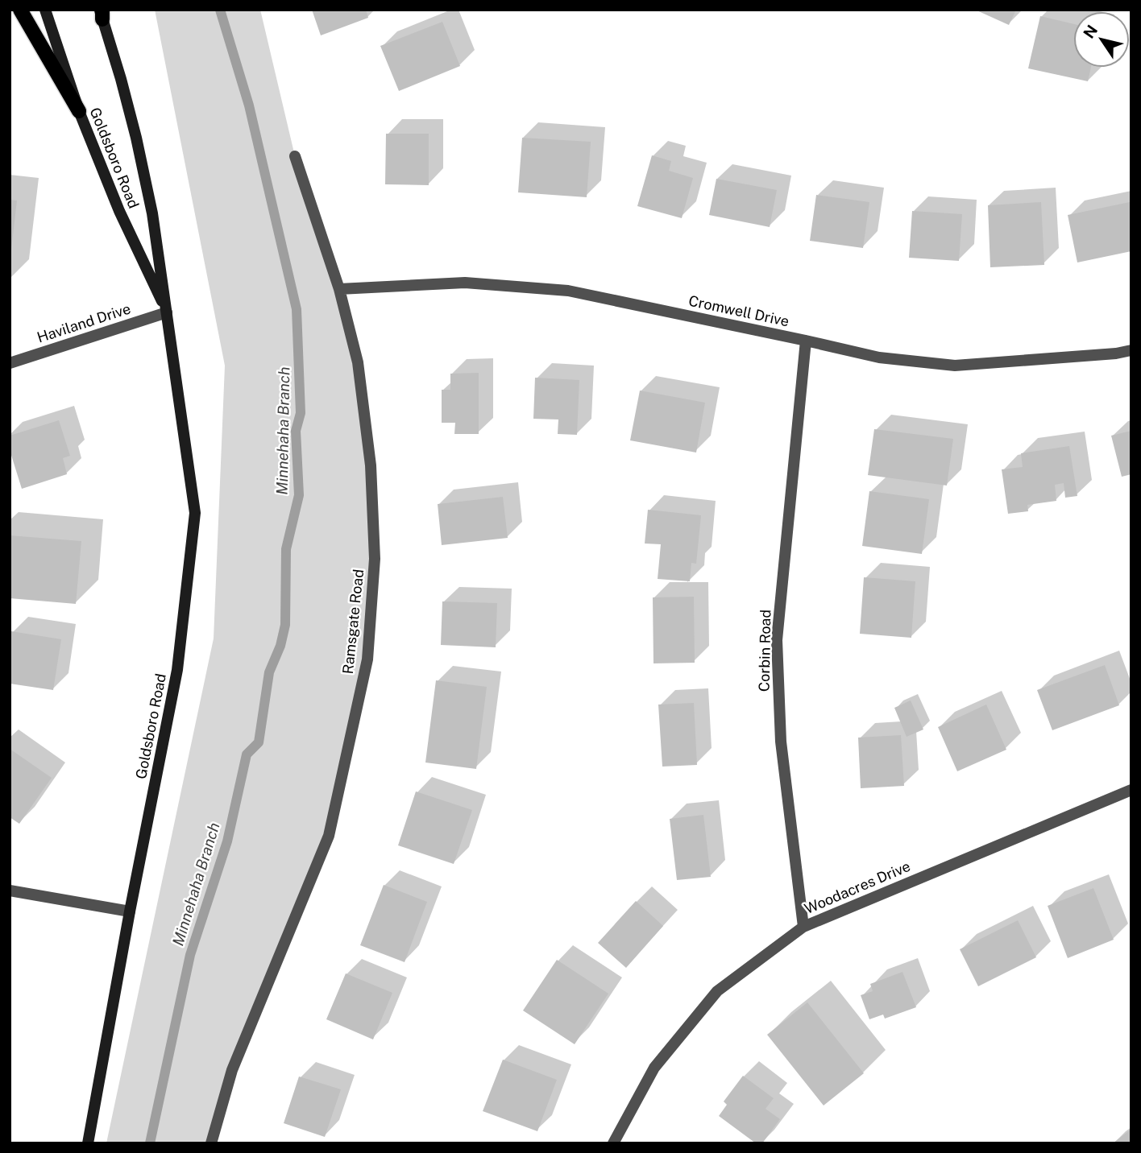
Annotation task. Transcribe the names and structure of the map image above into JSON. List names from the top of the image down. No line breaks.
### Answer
{"streets":{"main road":["Goldsboro Road"],"street":["Cromwell Drive","Haviland Drive","Ramsgate Road","Corbin Road","Woodacres Drive"]},"crossings":[["Goldsboro Road","Haviland Drive"],["Cromwell Drive","Ramsgate Road"],["Cromwell Drive","Corbin Road"],["Corbin Road","Woodacres Drive"]],"water":["Minnehaha Branch"],"north":"top left"}
